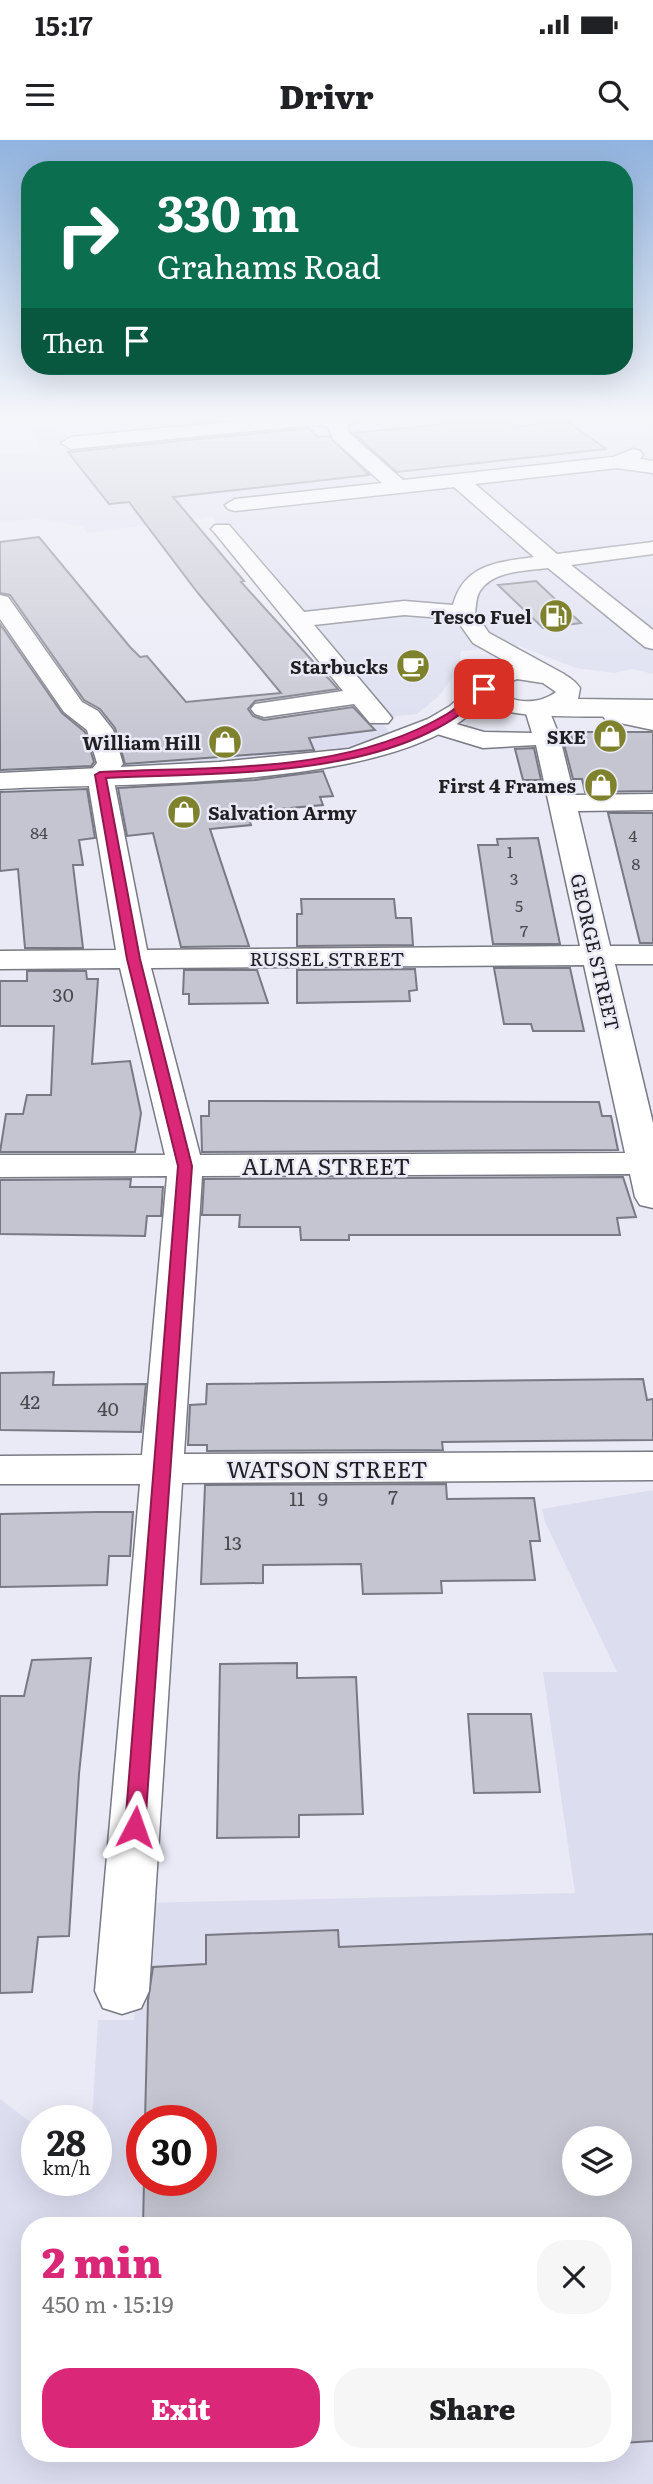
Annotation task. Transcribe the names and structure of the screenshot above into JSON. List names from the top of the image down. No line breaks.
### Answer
{"streets":{"street":["GEORGE STREET","RUSSEL STREET","ALMA STREET","WATSON STREET"]},"crossings":[["GEORGE STREET","RUSSEL STREET"],["GEORGE STREET","ALMA STREET"]],"places":{"fuel station":["Tesco Fuel"],"cafe":["Starbucks"],"shop":["SKE","William Hill","First 4 Frames","Salvation Army"]},"house_numbers":["84","4","1","8","3","5","7","30","42","40","7","11","9","13"],"page":{"status":"15:17","header":"Drivr","turn":["330 m","Grahams Road"],"then":"Then","speed":"28 km/h","limit":"30","heading":["2 min","450 m · 15:19"],"buttons":["Exit","Share"]}}
